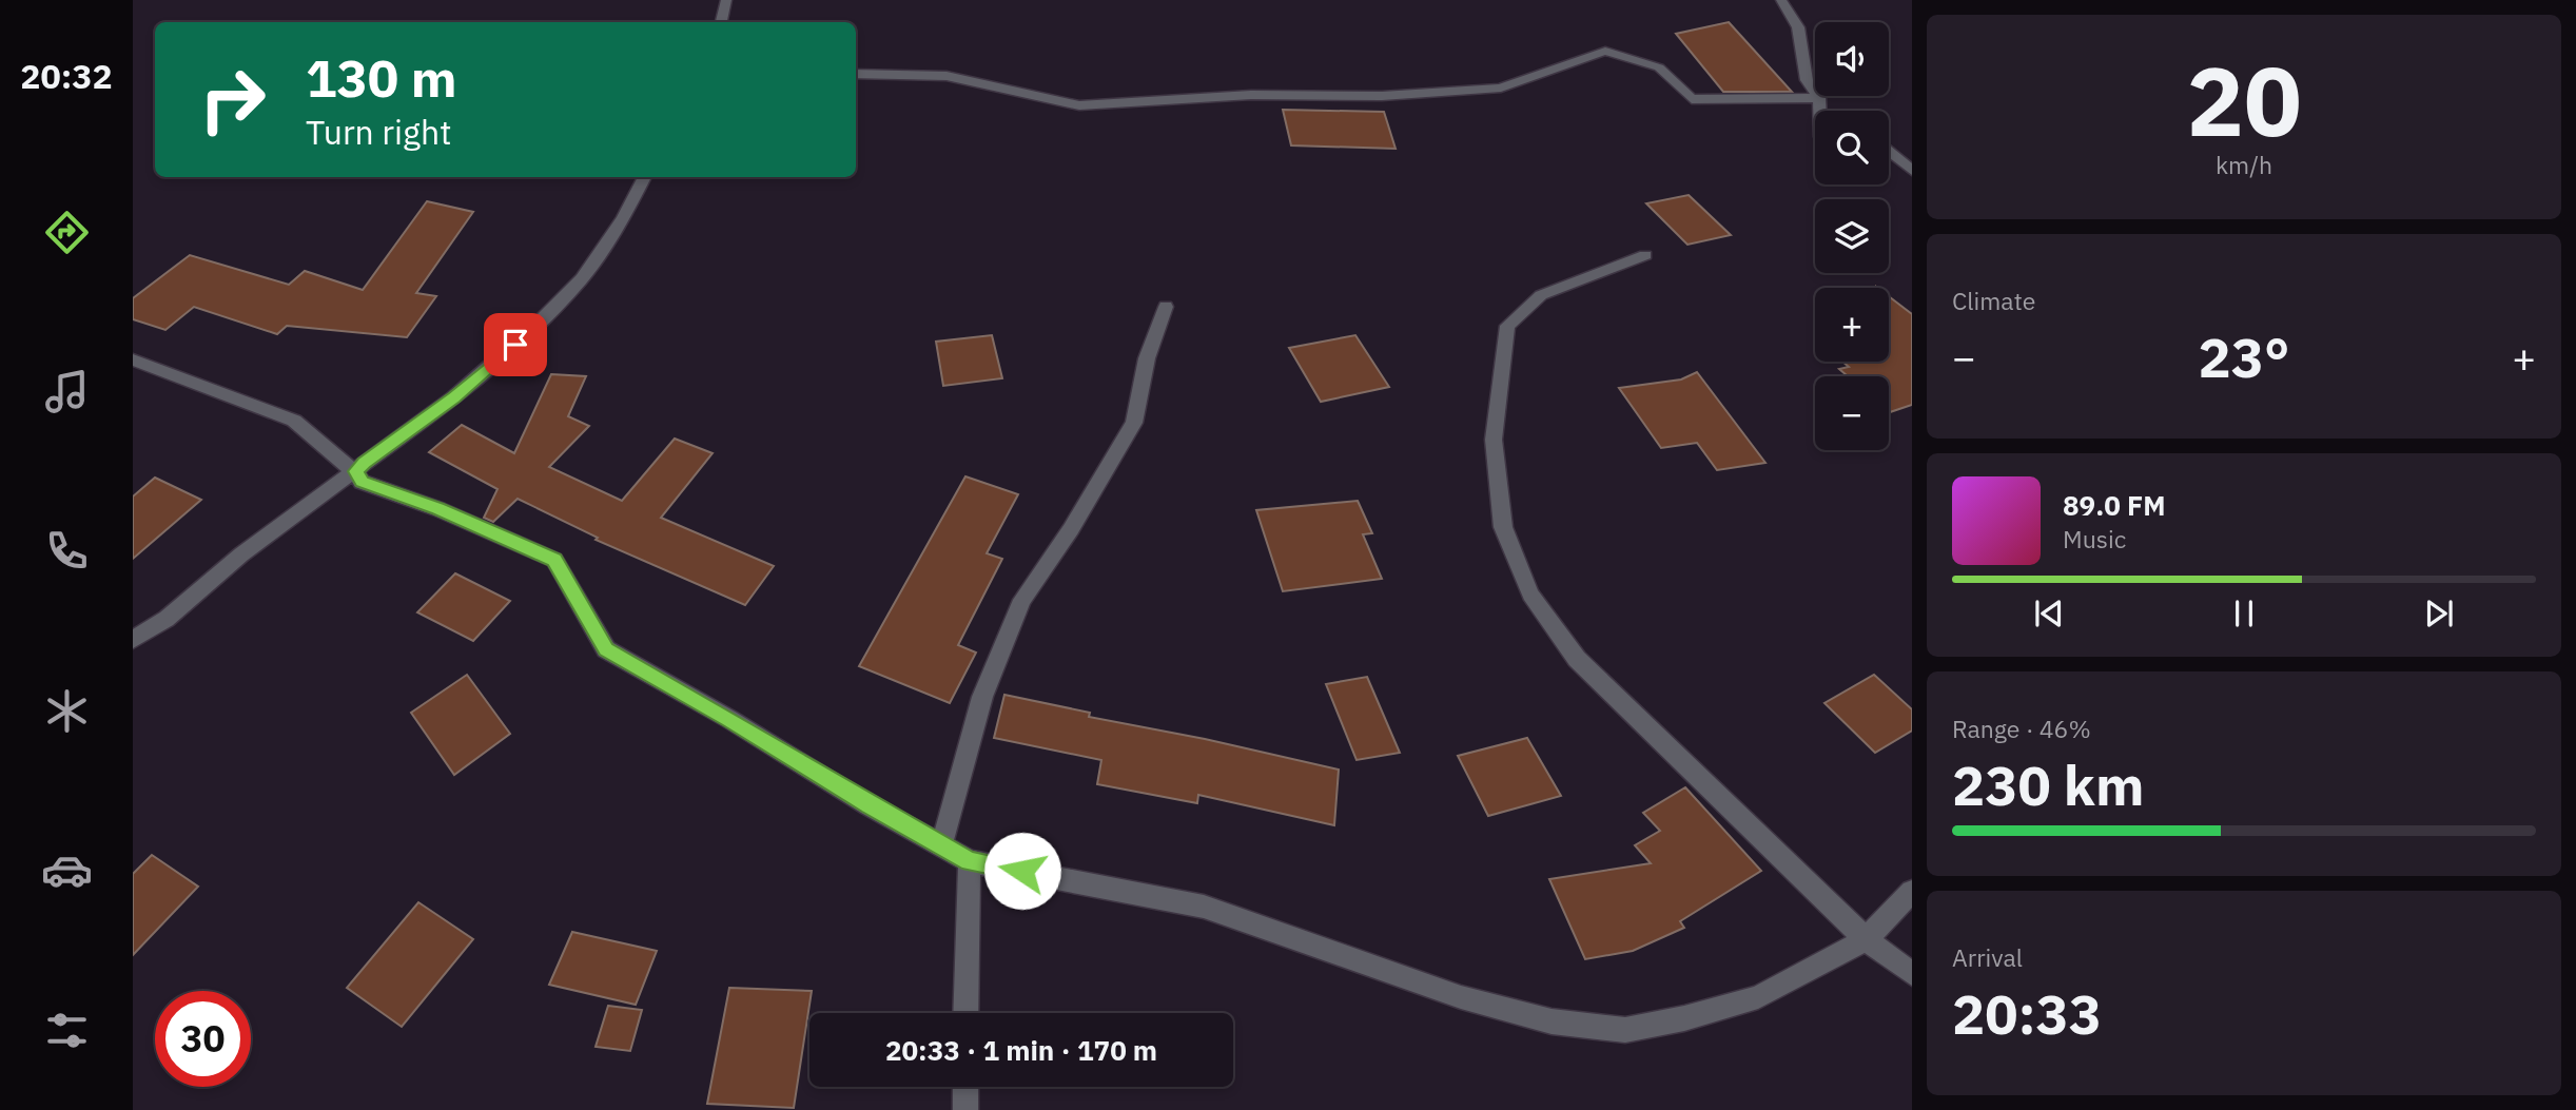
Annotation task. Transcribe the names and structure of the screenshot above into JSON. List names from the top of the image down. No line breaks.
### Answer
{"page":{"tabs":"20:32","tile":[["20","km/h"],"Climate",["Range · 46%","230 km"],["Arrival","20:33"]],"map_buttons":["+","−"],"turn":["130 m","Turn right"],"heat":["−","23°","+"],"song":["89.0 FM","Music"],"limit":"30","trip":"20:33 · 1 min · 170 m"}}
